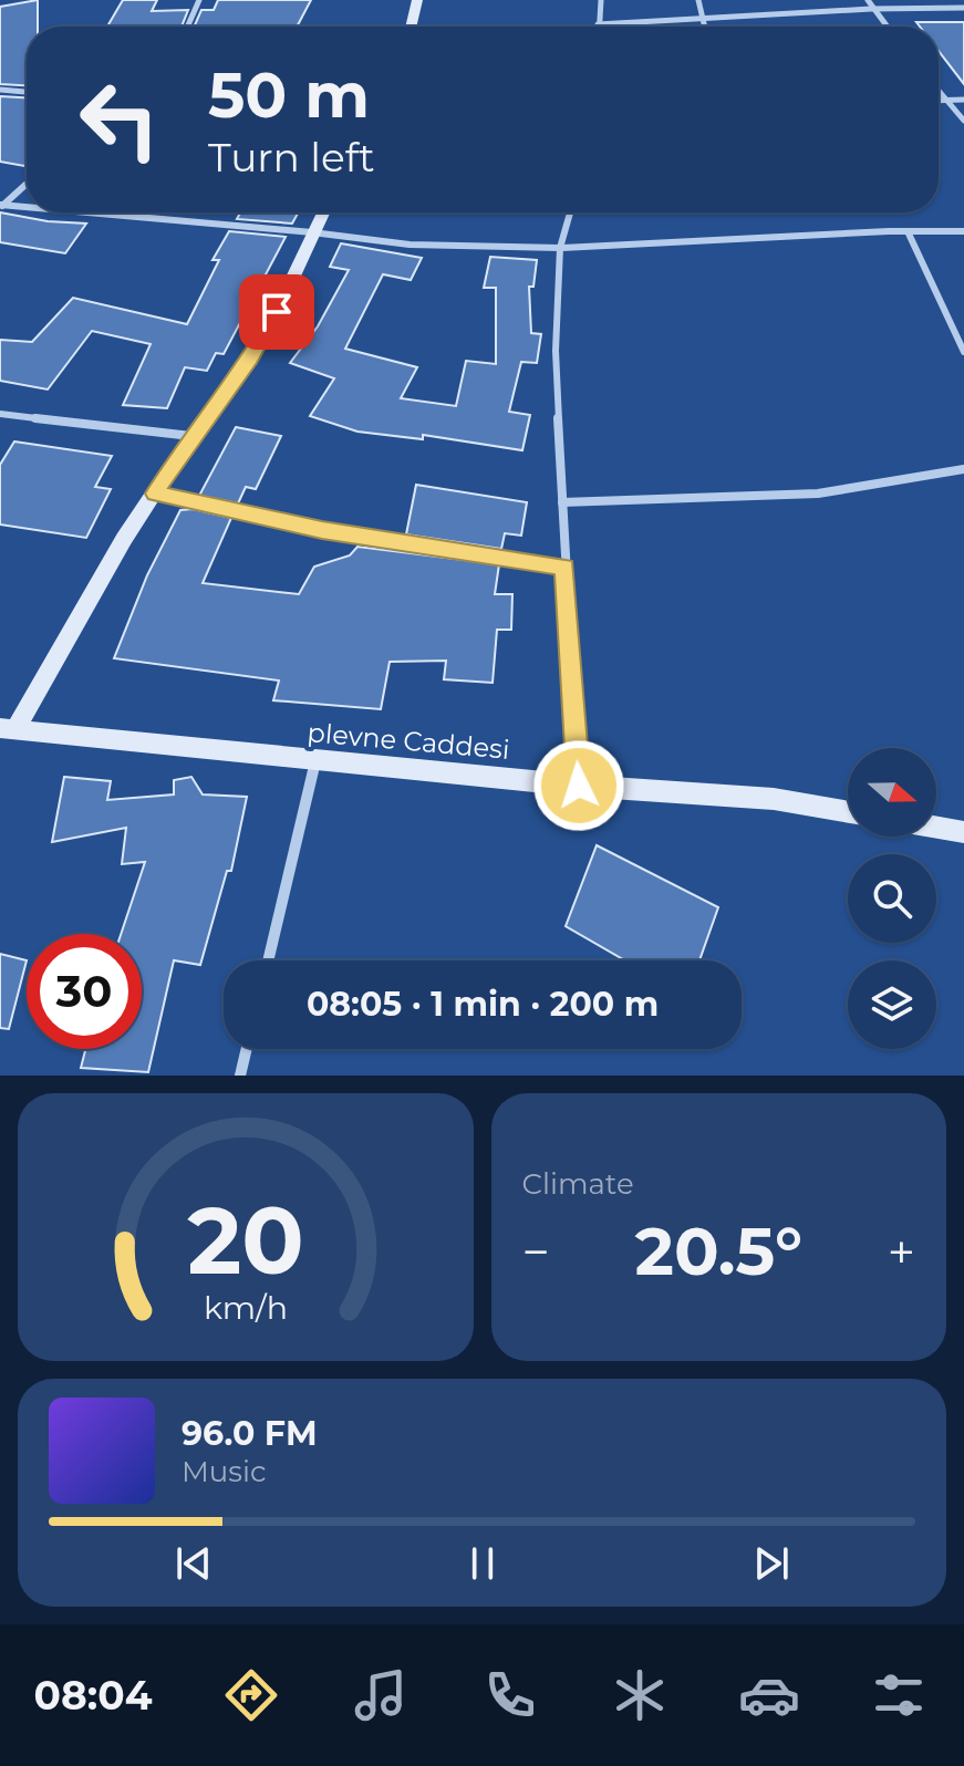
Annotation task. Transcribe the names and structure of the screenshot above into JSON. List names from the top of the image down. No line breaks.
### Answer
{"streets":{"street":["plevne Caddesi"]},"north":"right","page":{"turn":["50 m","Turn left"],"limit":"30","trip":"08:05 · 1 min · 200 m","tile":"Climate","heat":["−","20.5°","+"],"song":["96.0 FM","Music"],"tabs":"08:04","gauge":["20","km/h"]}}
